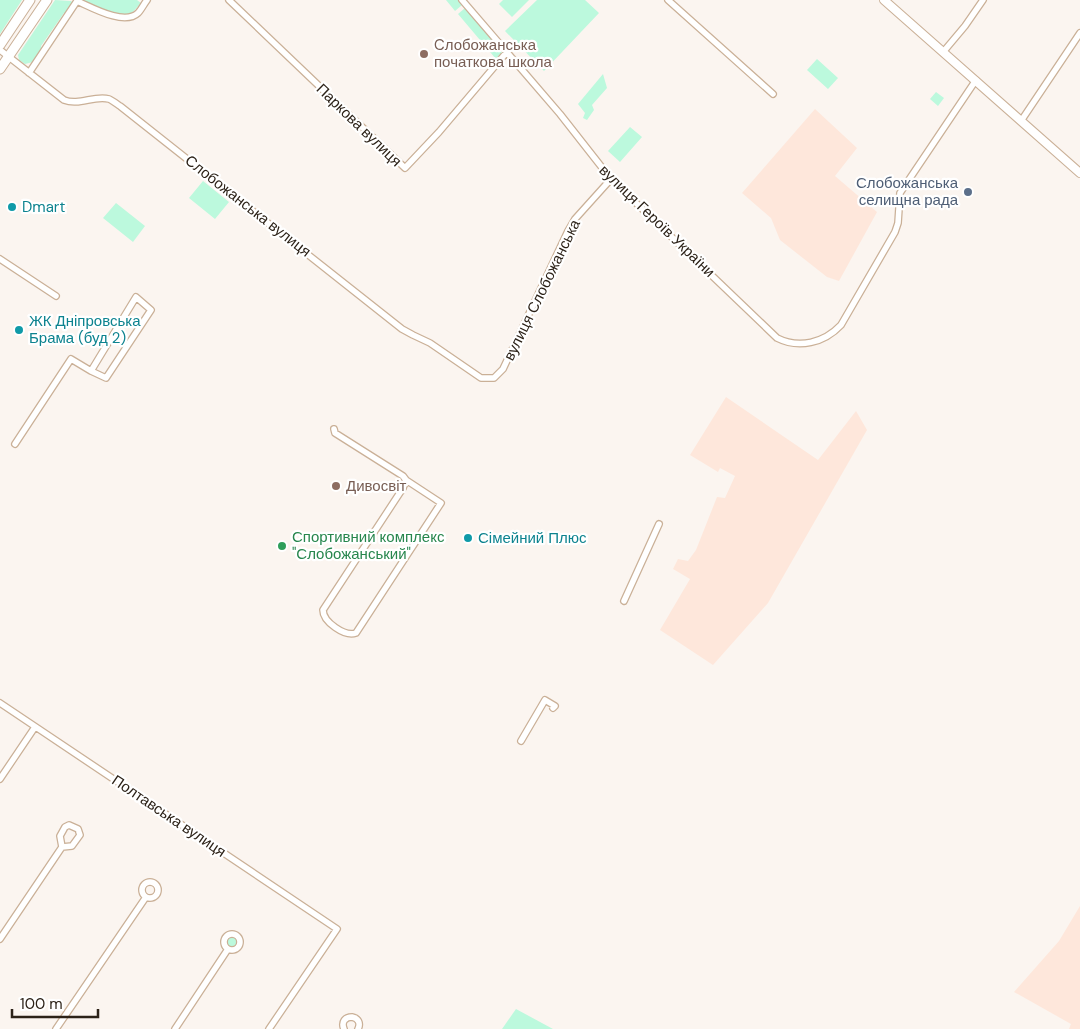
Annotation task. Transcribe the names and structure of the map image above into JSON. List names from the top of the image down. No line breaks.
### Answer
{"streets":{"street":["Паркова вулиця","Слобожанська вулиця","вулиця Героїв України","вулиця Слобожанська","Полтавська вулиця"]},"crossings":[["Паркова вулиця","вулиця Героїв України"],["Слобожанська вулиця","вулиця Слобожанська"],["вулиця Героїв України","вулиця Слобожанська"]],"places":["Cлобожанська початкова школа","Слобожанська селищна рада","Dmart","ЖК Дніпровська Брама (буд 2)","Дивосвіт","Сімейний Плюс","Спортивний комплекс \"Слобожанський\""],"scale_bar":"100 m"}
